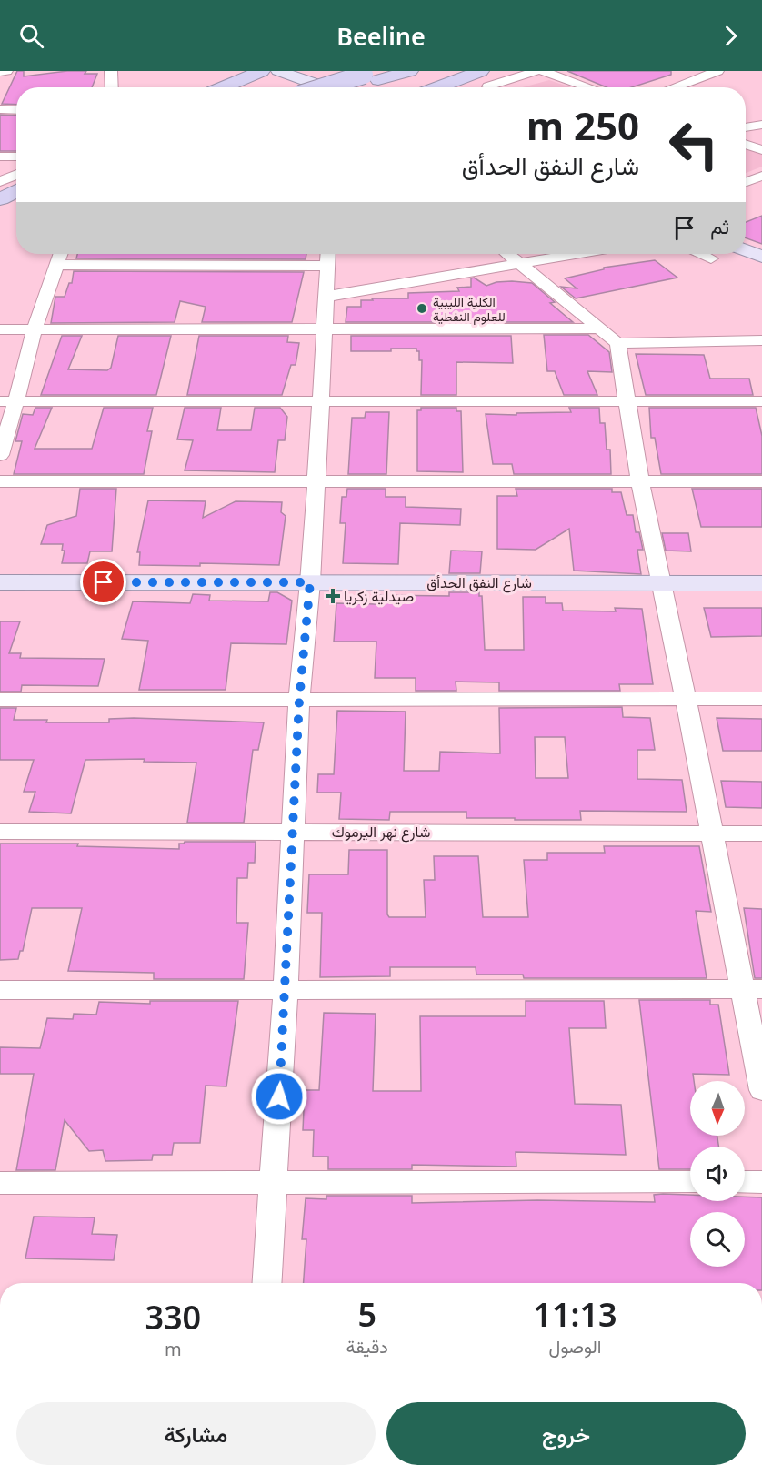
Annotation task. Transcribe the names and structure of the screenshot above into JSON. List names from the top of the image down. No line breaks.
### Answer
{"streets":{"main road":["شارع النفق الحدأق"],"street":["شارع نهر اليرموك"]},"places":{"other":["الكلية الليبية للعلوم النفطية"],"health":["صيدلية زكريا"]},"north":"bottom","page":{"header":"Beeline","turn":["250 m","شارع النفق الحدأق"],"then":"ثم","eta":["11:13","الوصول","5","دقيقة","330","m"],"buttons":["خروج","مشاركة"]}}
